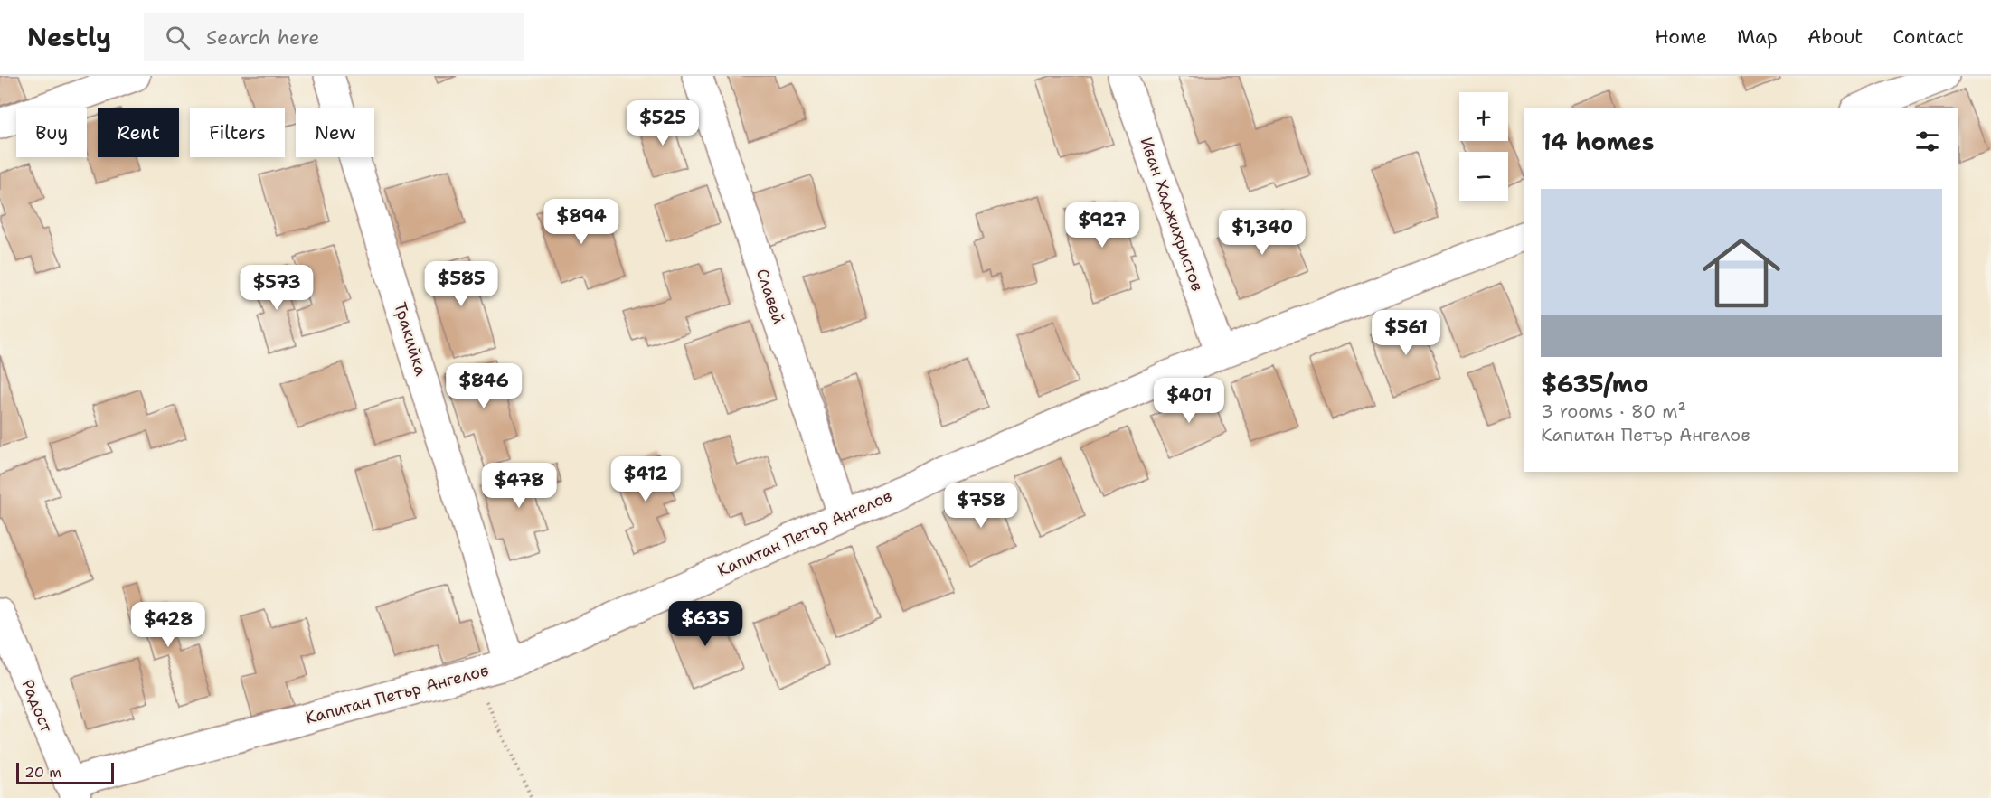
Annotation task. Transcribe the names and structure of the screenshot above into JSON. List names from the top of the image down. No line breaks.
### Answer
{"streets":{"street":["Иван Хаджихристов","Славей","Тракийка","Капитан Петър Ангелов","Радост"]},"crossings":[["Иван Хаджихристов","Капитан Петър Ангелов"],["Славей","Капитан Петър Ангелов"],["Тракийка","Капитан Петър Ангелов"],["Капитан Петър Ангелов","Радост"]],"scale_bar":"20 m","page":{"header":"Nestly","search":"Search here","nav":["Home","Map","About","Contact"],"map_buttons":["+","−"],"price":["$525","$894","$927","$1,340","$585","$573","$561","$846","$401","$412","$478","$758","$635","$428"],"chip":["Buy","Rent","Filters","New"],"heading":"14 homes","list":[{"name":"$635/mo","note":"3 rooms · 80 m² · Капитан Петър Ангелов"}],"scale":"20 m"}}
